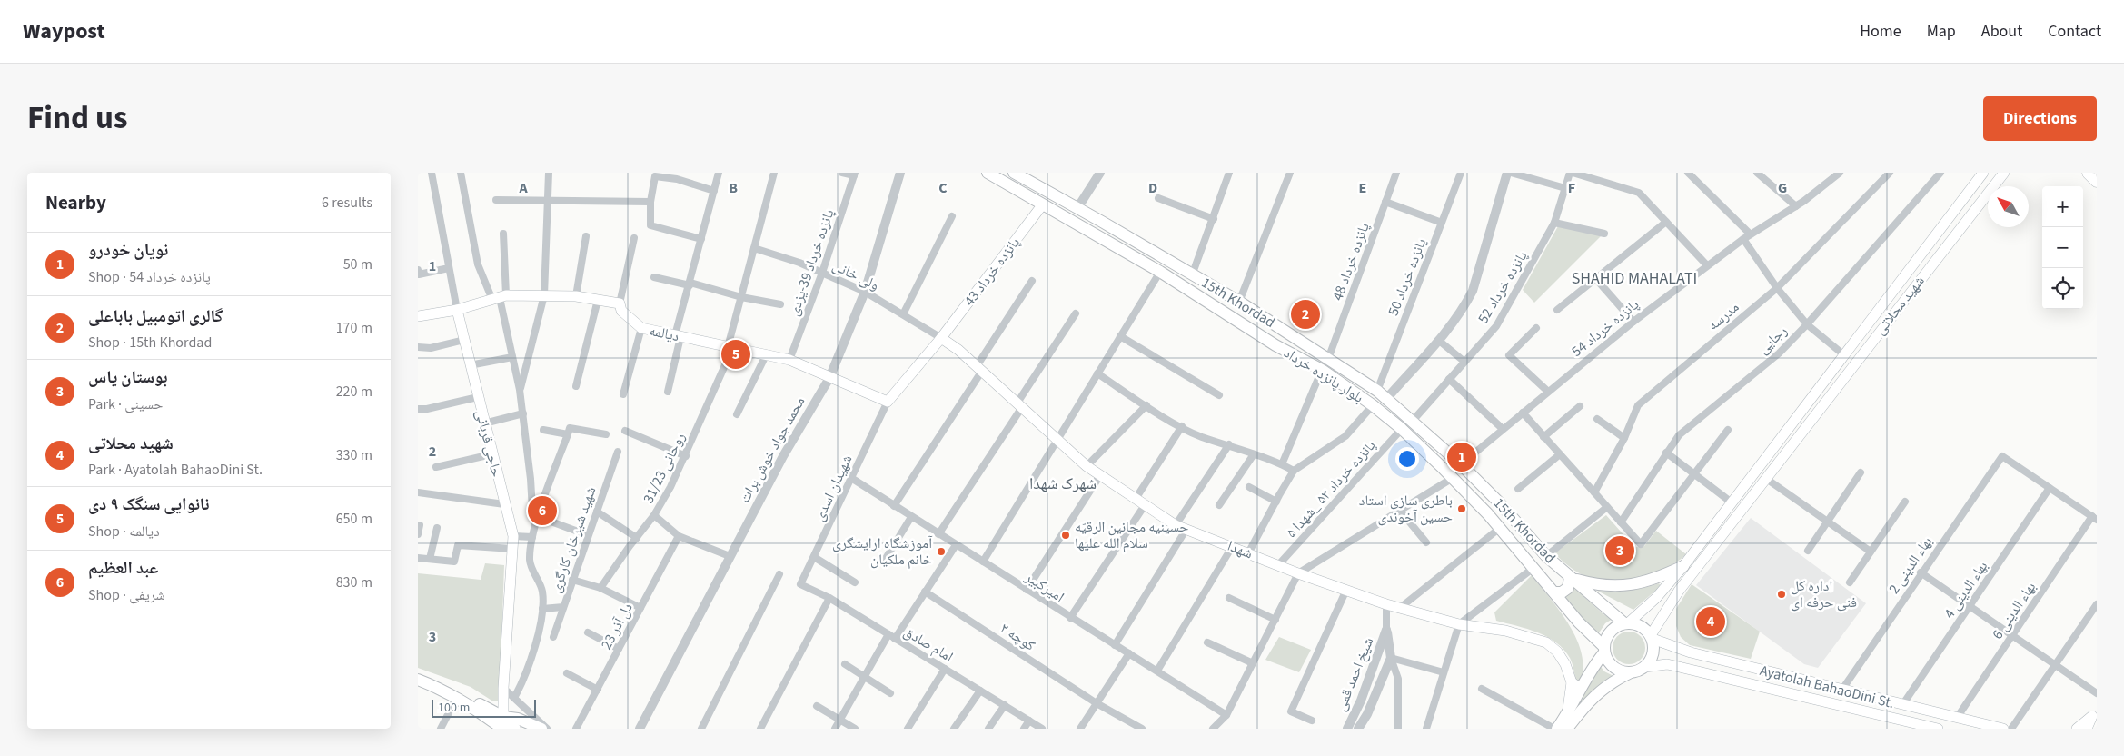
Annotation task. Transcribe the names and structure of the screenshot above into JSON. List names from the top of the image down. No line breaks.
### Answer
{"streets":{"main road":["پانزده خرداد 43","15th Khordad","شهید محلاتی","دیالمه","بلوار پانزده خرداد","حاجی قربانی","شهدا","Ayatolah BahaoDini St."],"street":["پانزده خرداد 48","پانزده خرداد 39-یزدی","ولی خانی","پانزده خرداد 50","پانزده خرداد 52","مدرسه","پانزده خرداد 54","رجایی","محمد جواد خوش برات","روحانی 31/23","شهیدان اسدی","پانزده خرداد ۵۳ _شهدا ۵","شهید شیرخان کارگری","بهاء الدینی 2","امیرکبیر","بهاء الدینی 4","بهاء الدینی 6","دل آذر 23","کوچه ۲","امام صادق","شیخ احمد قمی"]},"crossings":[["پانزده خرداد 48","15th Khordad"],["پانزده خرداد 39-یزدی","ولی خانی"],["پانزده خرداد 39-یزدی","دیالمه"],["پانزده خرداد 43","ولی خانی"],["پانزده خرداد 43","دیالمه"],["پانزده خرداد 43","بلوار پانزده خرداد"],["پانزده خرداد 43","شهیدان اسدی"],["پانزده خرداد 43","شهدا"],["ولی خانی","محمد جواد خوش برات"],["ولی خانی","روحانی 31/23"],["ولی خانی","شهدا"],["پانزده خرداد 50","15th Khordad"],["پانزده خرداد 52","15th Khordad"],["15th Khordad","شهید محلاتی"],["15th Khordad","پانزده خرداد 54"],["15th Khordad","بلوار پانزده خرداد"],["15th Khordad","Ayatolah BahaoDini St."],["شهید محلاتی","بلوار پانزده خرداد"],["شهید محلاتی","Ayatolah BahaoDini St."],["دیالمه","محمد جواد خوش برات"],["دیالمه","روحانی 31/23"],["دیالمه","شهیدان اسدی"],["بلوار پانزده خرداد","پانزده خرداد ۵۳ _شهدا ۵"],["بلوار پانزده خرداد","Ayatolah BahaoDini St."],["شهیدان اسدی","امیرکبیر"],["شهیدان اسدی","امام صادق"],["پانزده خرداد ۵۳ _شهدا ۵","شهدا"],["شهدا","شیخ احمد قمی"],["بهاء الدینی 2","بهاء الدینی 4"],["بهاء الدینی 2","Ayatolah BahaoDini St."],["بهاء الدینی 4","Ayatolah BahaoDini St."],["بهاء الدینی 6","Ayatolah BahaoDini St."]],"districts":["SHAHID MAHALATI","شهرک شهدا"],"places":["باطری سازی استاد حسین آخوندی","حسینیه مجانین الرقیّه سلام الله علیها","آموزشگاه ارایشگری خانم ملکیان","اداره کل فنی حرفه ای"],"scale_bar":"100 m","north":"top left","page":{"header":"Waypost","nav":["Home","Map","About","Contact"],"title":"Find us","buttons":"Directions","heading":["Nearby","6 results"],"map_buttons":["+","−"],"list":[{"mark":"1","name":"نویان خودرو","note":"Shop · پانزده خرداد 54","value":"50 m"},{"mark":"2","name":"گالری اتومبیل باباعلی","note":"Shop · 15th Khordad","value":"170 m"},{"mark":"3","name":"بوستان یاس","note":"Park · حسینی","value":"220 m"},{"mark":"4","name":"شهید محلاتی","note":"Park · Ayatolah BahaoDini St.","value":"330 m"},{"mark":"5","name":"نانوایی سنگک ۹ دی","note":"Shop · دیالمه","value":"650 m"},{"mark":"6","name":"عبد العظيم","note":"Shop · شریفی","value":"830 m"}],"pins":["2","5","1","6","3","4"],"scale":"100 m"},"grid":{"columns":["A","B","C","D","E","F","G"],"rows":["1","2","3"]}}
